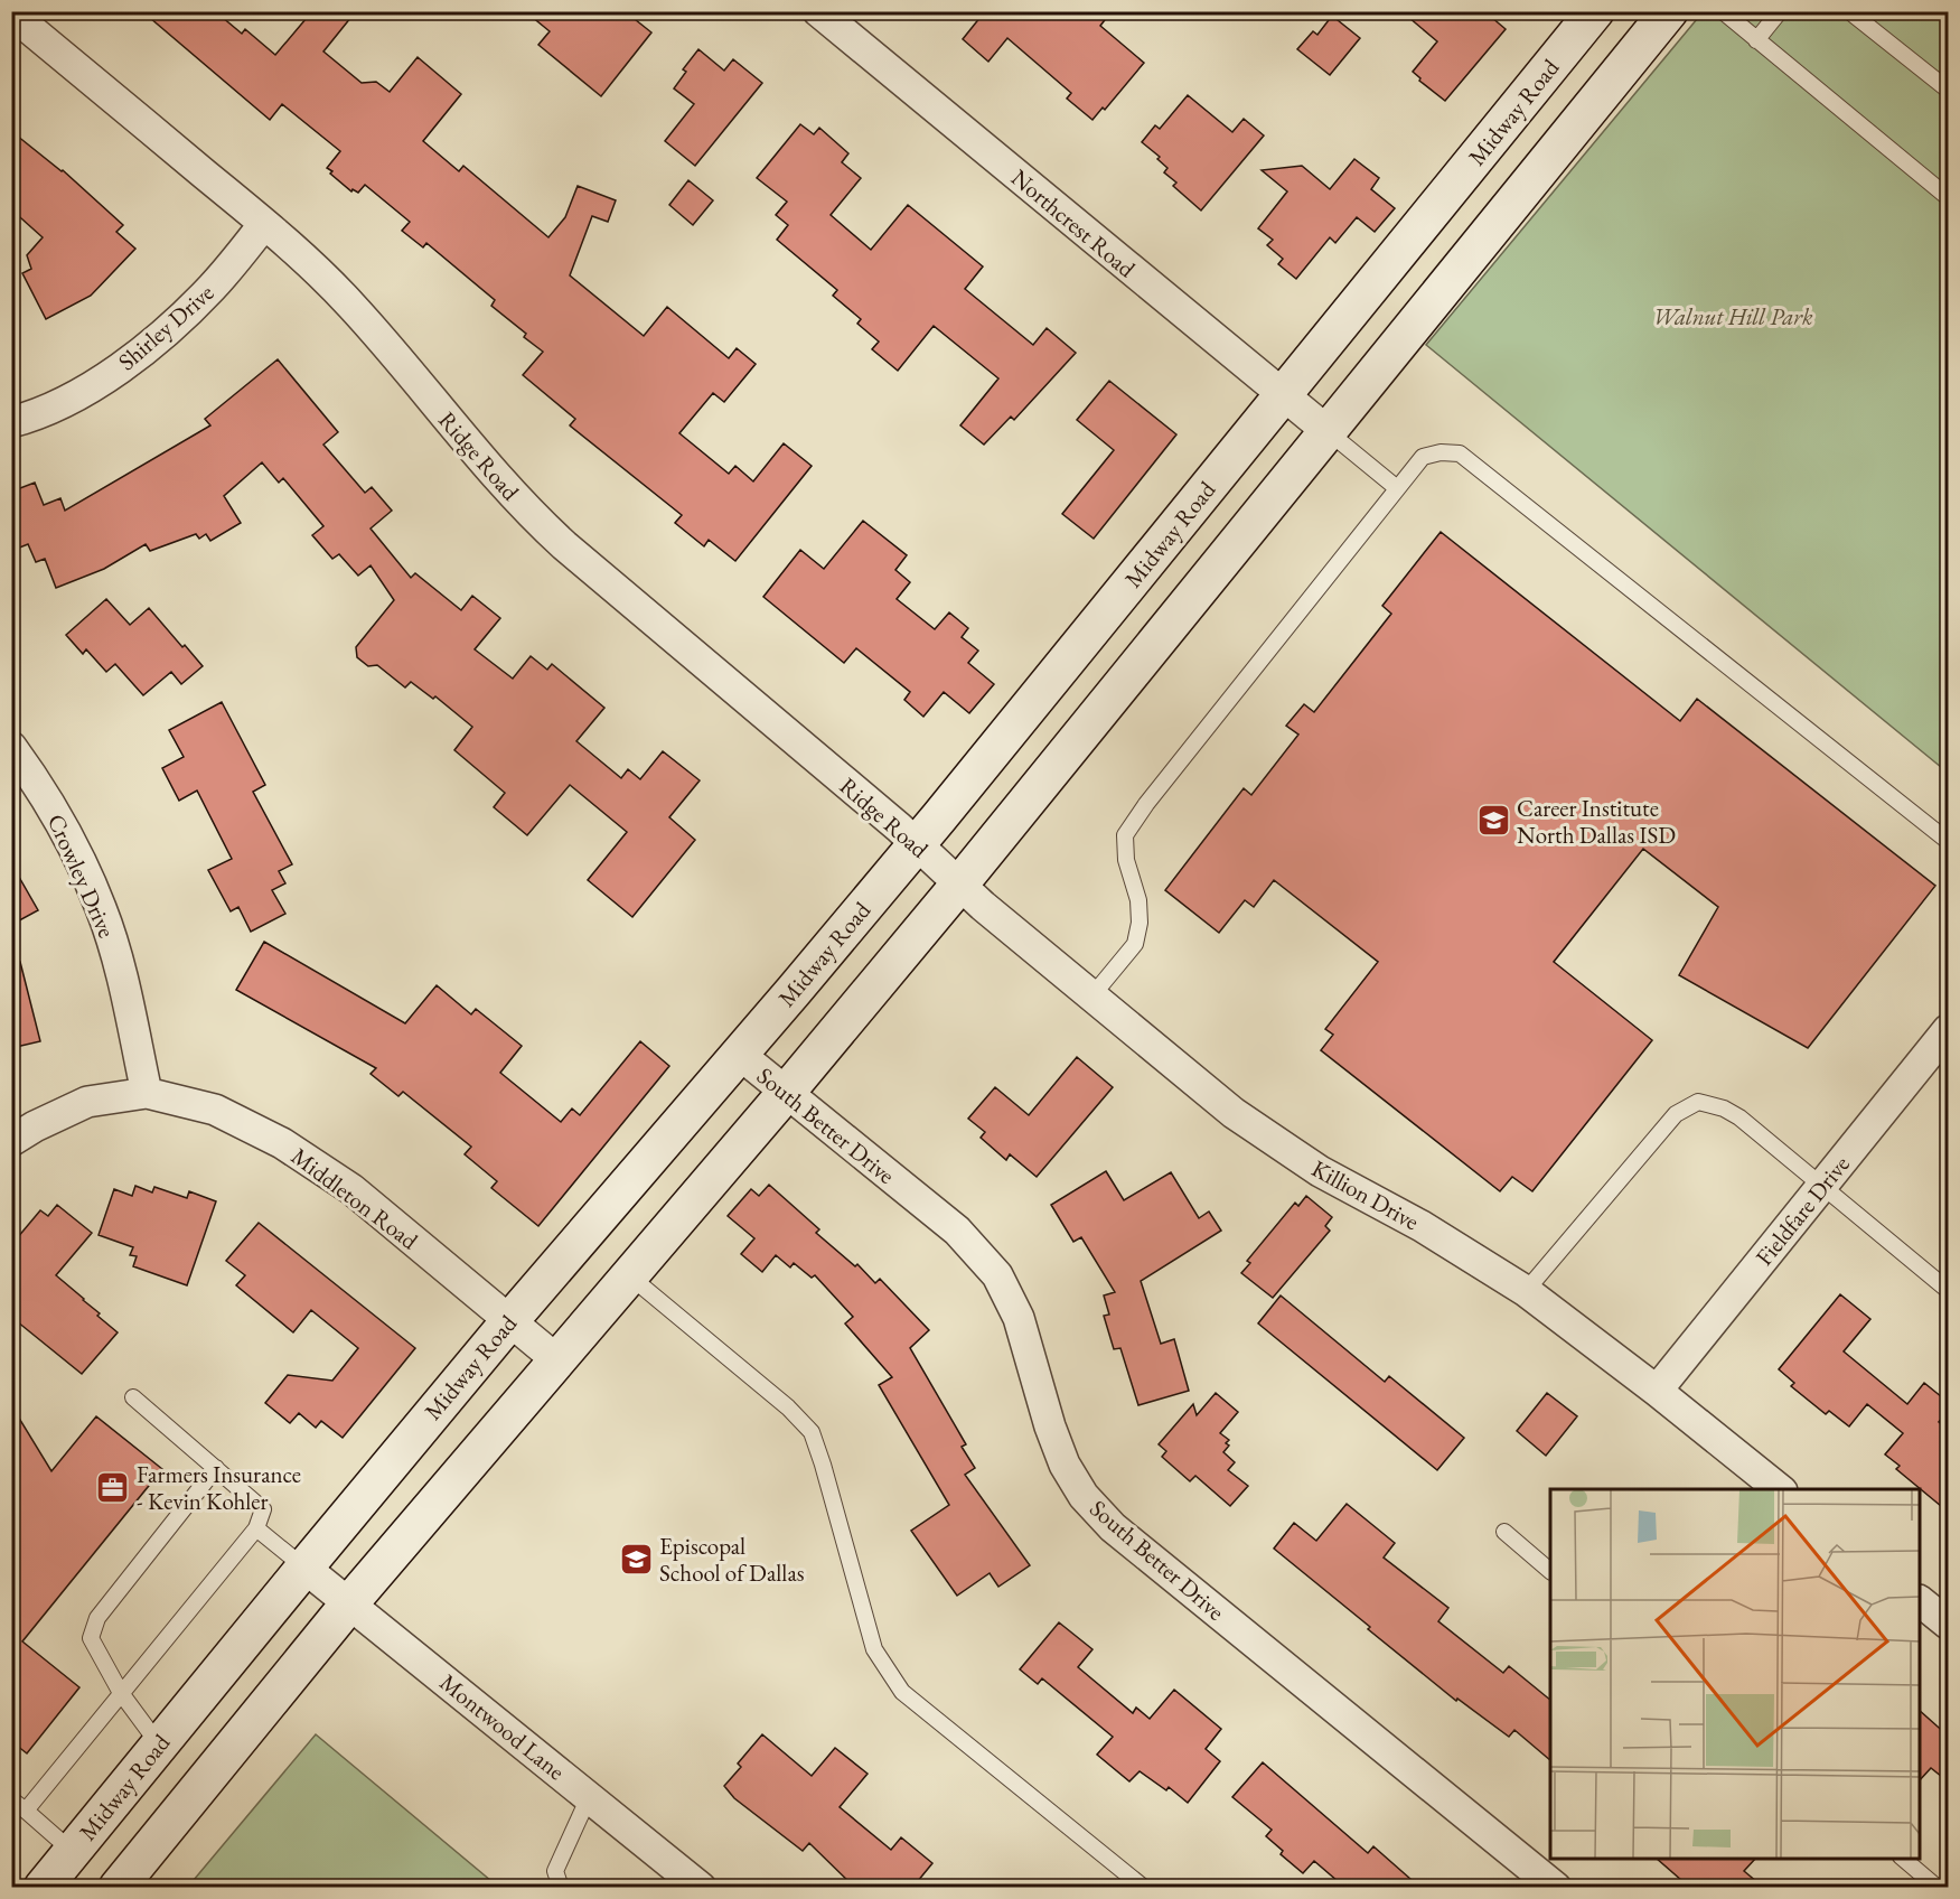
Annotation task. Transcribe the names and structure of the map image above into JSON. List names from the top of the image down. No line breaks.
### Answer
{"streets":{"main road":["Midway Road"],"street":["Northcrest Road","Shirley Drive","Ridge Road","Crowley Drive","South Better Drive","Killion Drive","Middleton Road","Fieldfare Drive","Montwood Lane"]},"crossings":[["Midway Road","Northcrest Road"],["Midway Road","Ridge Road"],["Midway Road","South Better Drive"],["Midway Road","Middleton Road"],["Midway Road","Montwood Lane"],["Shirley Drive","Ridge Road"],["Ridge Road","Killion Drive"],["Crowley Drive","Middleton Road"],["Killion Drive","Fieldfare Drive"]],"parks":["Walnut Hill Park"],"places":{"school or university":["Career Institute North Dallas ISD","Episcopal School of Dallas"],"office":["Farmers Insurance - Kevin Kohler"]}}
